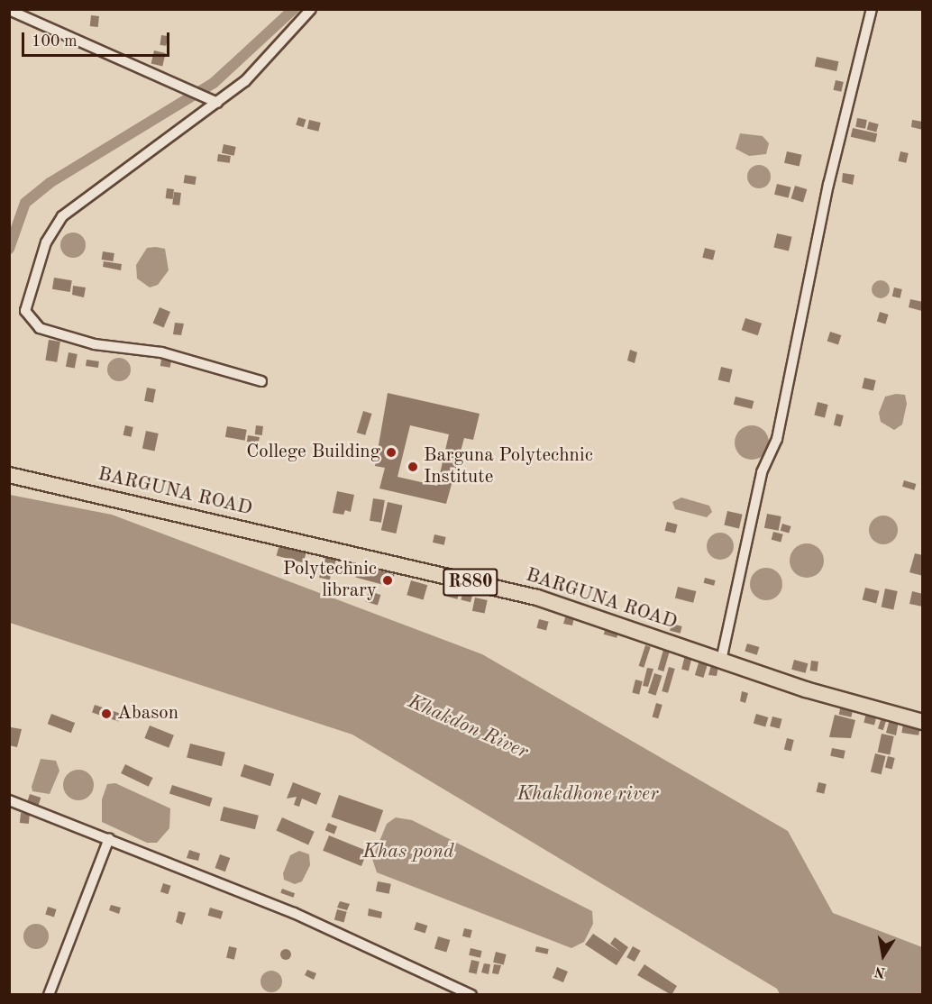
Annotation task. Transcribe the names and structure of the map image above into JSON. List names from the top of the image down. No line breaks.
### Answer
{"streets":{"main road":["BARGUNA ROAD","R880"]},"water":["Khakdon River","Khakdhone river","Khas pond"],"places":["College Building","Barguna Polytechnic Institute","Polytechnic library","Abason"],"scale_bar":"100 m","north":"bottom"}
